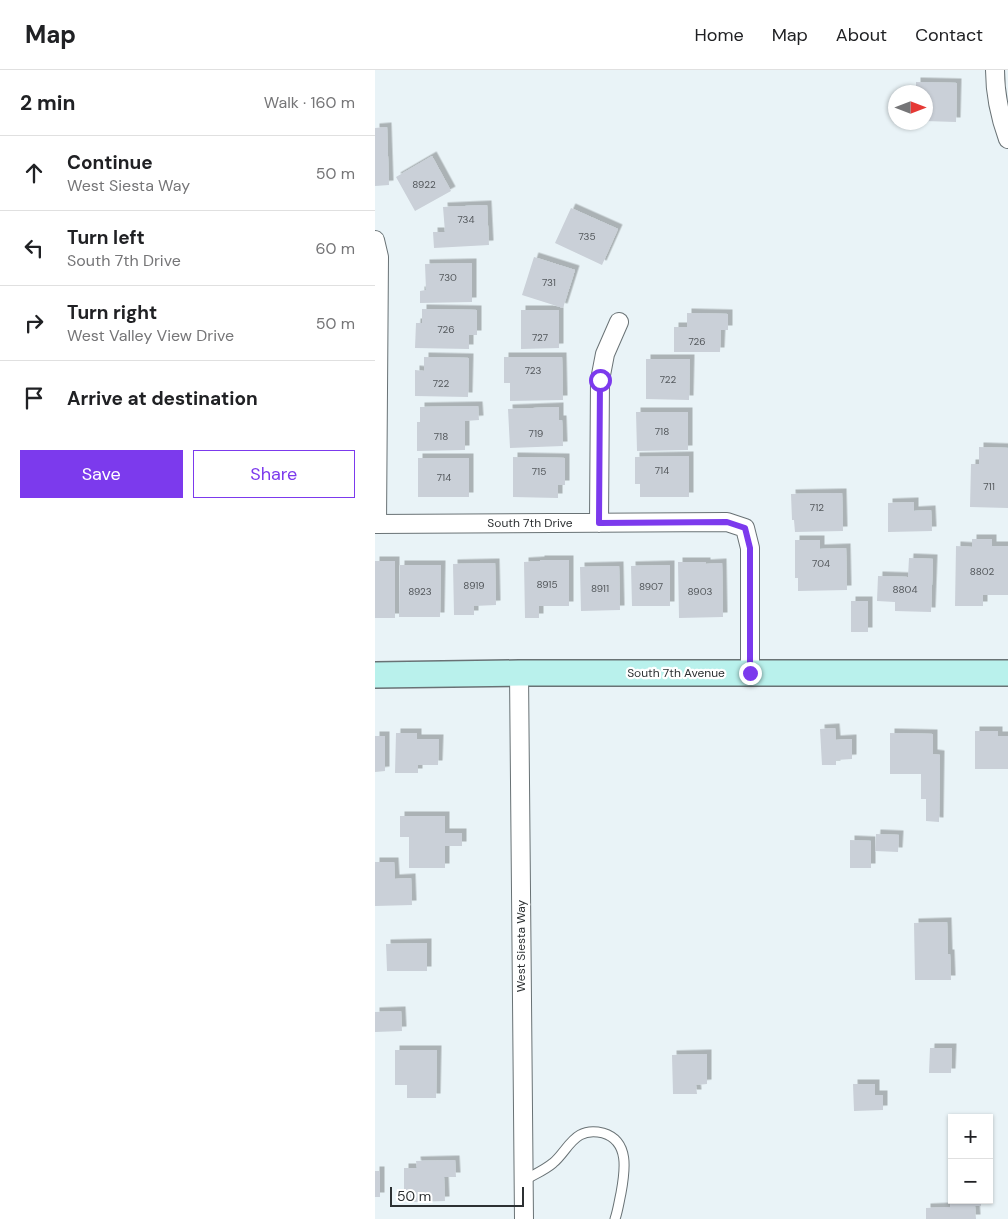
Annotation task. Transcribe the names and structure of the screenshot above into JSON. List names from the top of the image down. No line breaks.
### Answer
{"streets":{"street":["South 7th Drive","South 7th Avenue","West Siesta Way"]},"crossings":[["South 7th Drive","South 7th Avenue"],["South 7th Avenue","West Siesta Way"]],"house_numbers":["8922","734","735","730","731","726","727","726","723","722","722","718","719","718","714","715","714","711","712","704","8802","8915","8919","8907","8911","8804","8923","8903"],"scale_bar":"50 m","north":"right","page":{"header":"Map","nav":["Home","Map","About","Contact"],"heading":["2 min","Walk · 160 m"],"list":[["Continue","West Siesta Way","50 m"],["Turn left","South 7th Drive","60 m"],["Turn right","West Valley View Drive","50 m"],"Arrive at destination"],"buttons":["Save","Share"],"map_buttons":["+","−"],"scale":"50 m"}}
